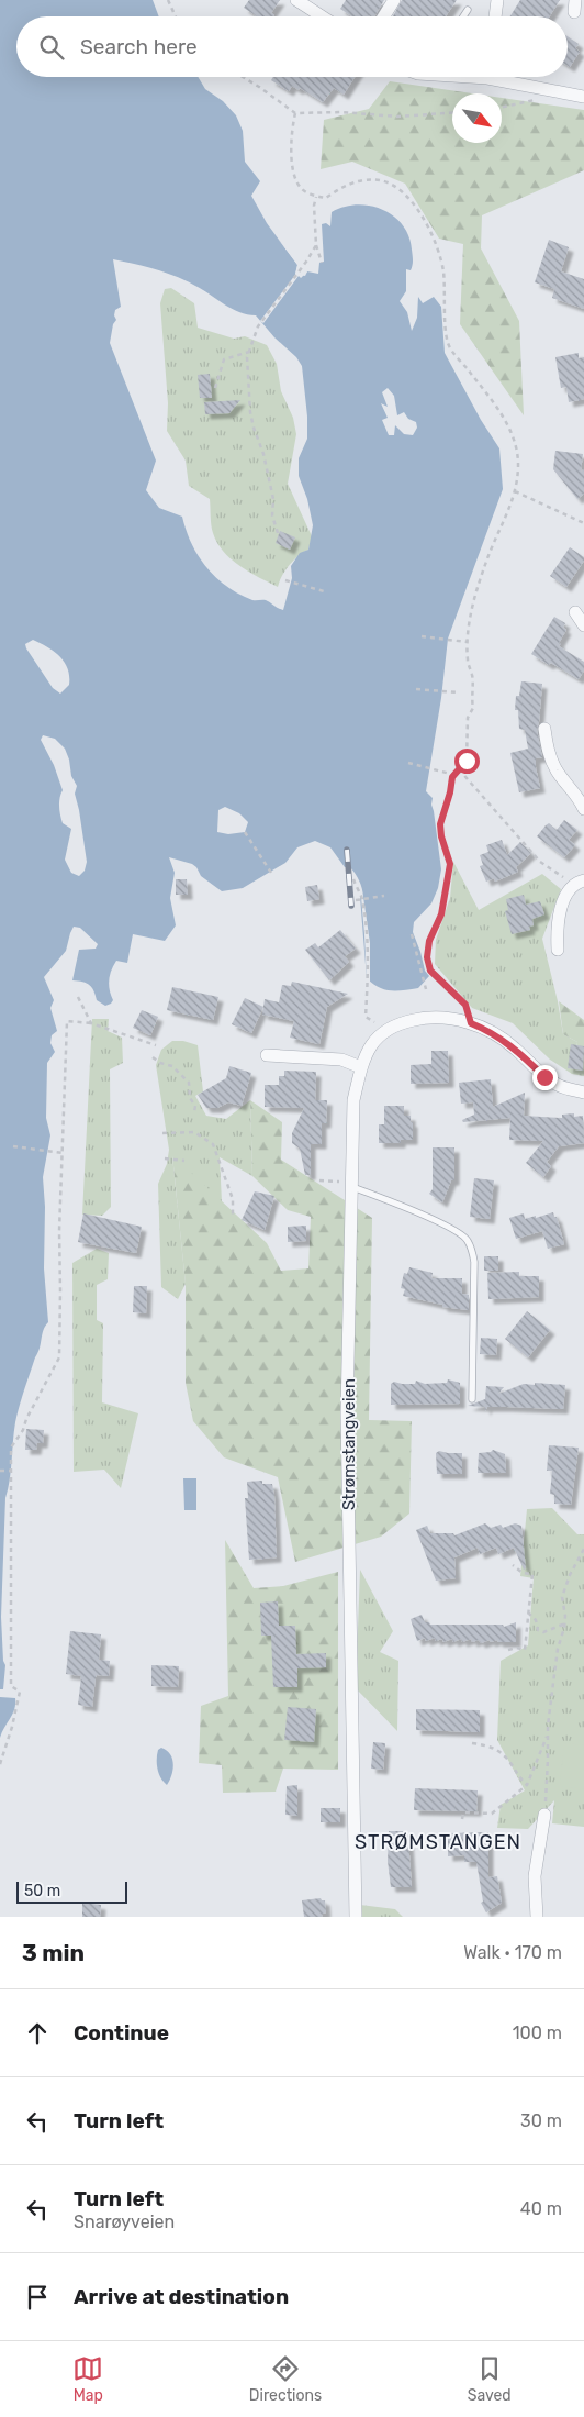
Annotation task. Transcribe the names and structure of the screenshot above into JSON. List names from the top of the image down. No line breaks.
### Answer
{"streets":{"street":["Strømstangveien"]},"districts":["STRØMSTANGEN"],"scale_bar":"50 m","north":"bottom right","page":{"search":"Search here","scale":"50 m","heading":["3 min","Walk · 170 m"],"list":[["Continue","100 m"],["Turn left","30 m"],["Turn left","Snarøyveien","40 m"],"Arrive at destination"],"nav":["Map","Directions","Saved"]}}
